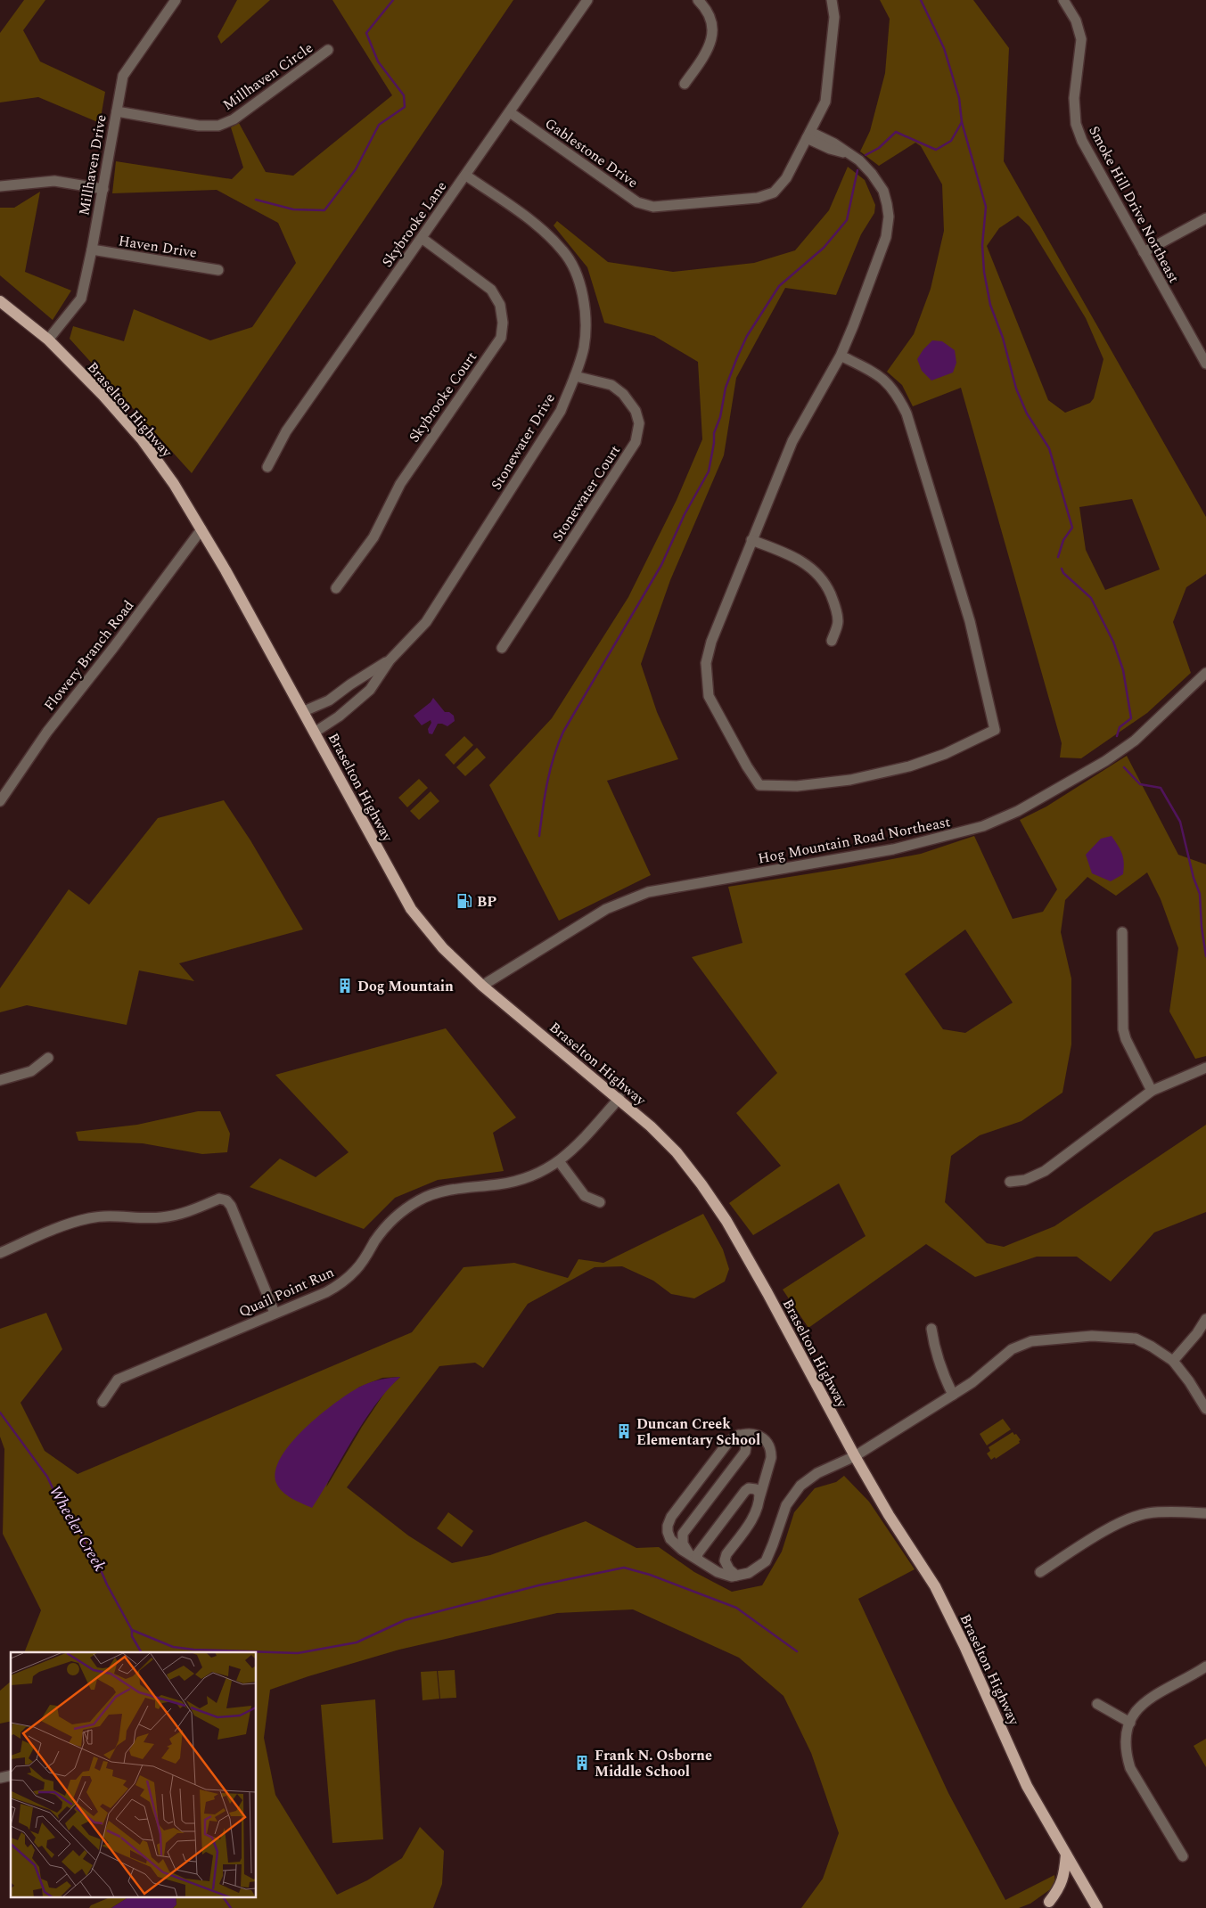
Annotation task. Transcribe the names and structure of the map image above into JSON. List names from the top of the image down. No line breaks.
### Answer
{"streets":{"main road":["Braselton Highway"],"street":["Millhaven Circle","Gablestone Drive","Millhaven Drive","Smoke Hill Drive Northeast","Skybrooke Lane","Haven Drive","Skybrooke Court","Stonewater Drive","Stonewater Court","Flowery Branch Road","Hog Mountain Road Northeast","Quail Point Run"]},"crossings":[["Millhaven Circle","Millhaven Drive"],["Gablestone Drive","Skybrooke Lane"],["Millhaven Drive","Haven Drive"],["Millhaven Drive","Braselton Highway"],["Skybrooke Lane","Skybrooke Court"],["Skybrooke Lane","Stonewater Drive"],["Braselton Highway","Stonewater Drive"],["Braselton Highway","Flowery Branch Road"],["Braselton Highway","Hog Mountain Road Northeast"],["Braselton Highway","Quail Point Run"],["Stonewater Drive","Stonewater Court"]],"water":["Wheeler Creek"],"places":{"fuel station":["BP"],"building":["Dog Mountain","Duncan Creek Elementary School","Frank N. Osborne Middle School"]}}
